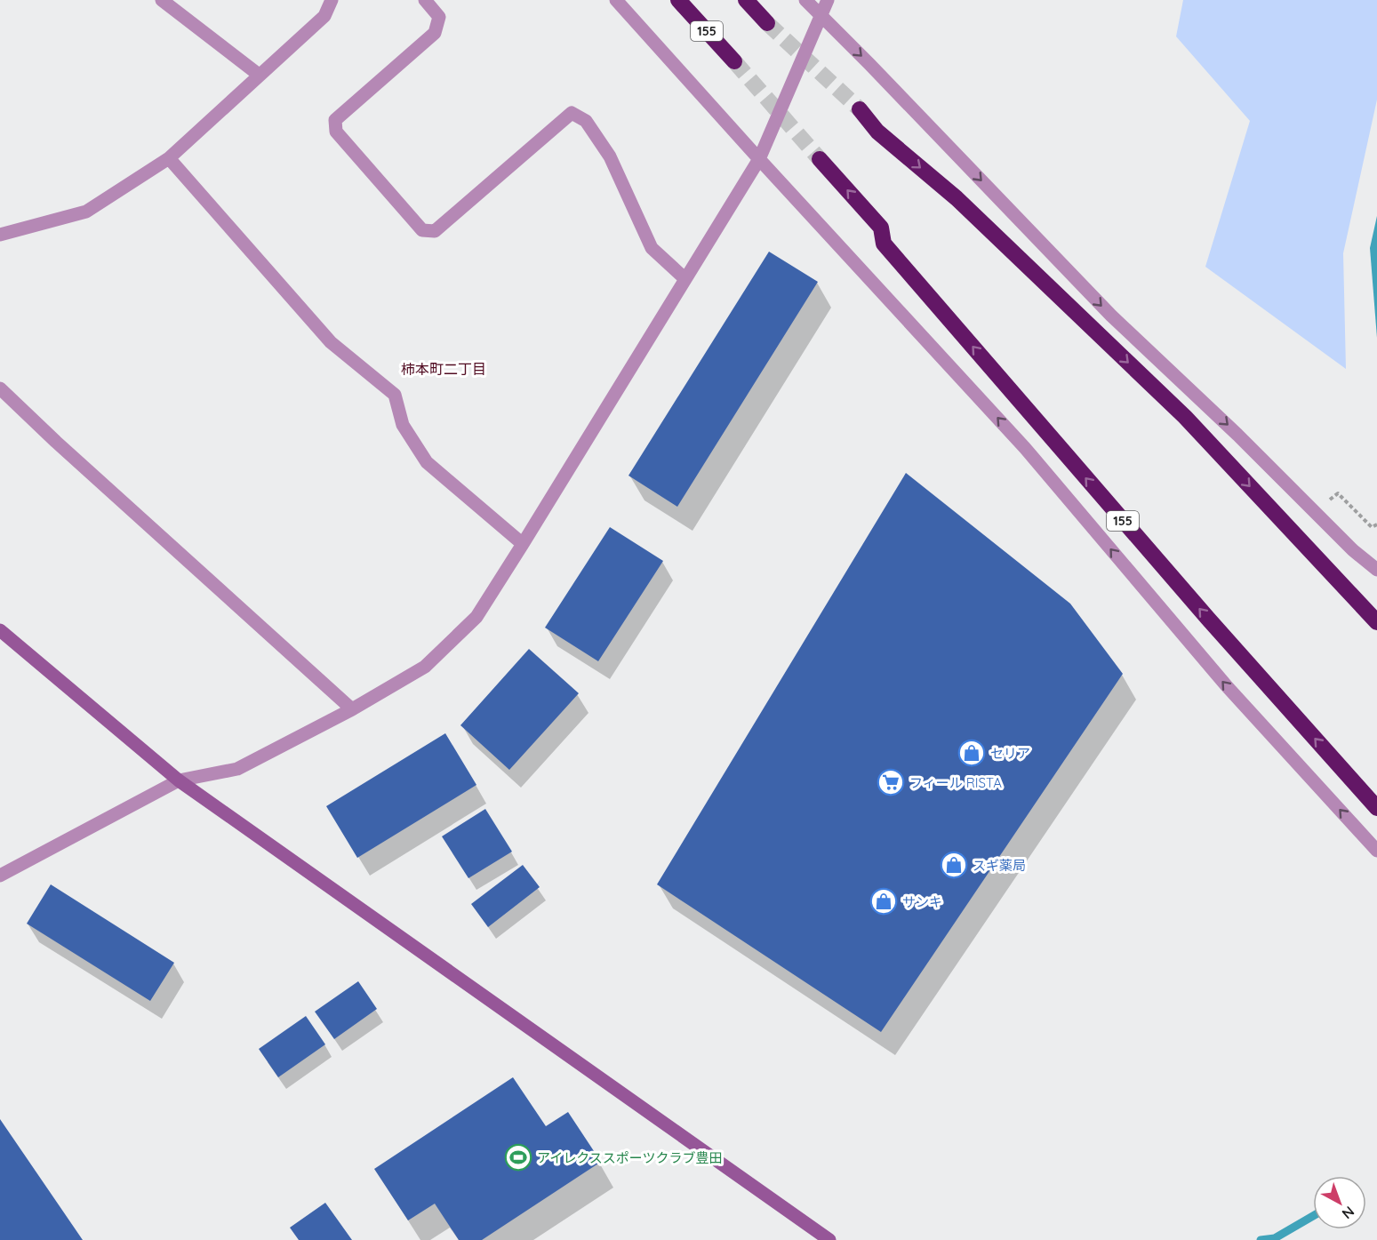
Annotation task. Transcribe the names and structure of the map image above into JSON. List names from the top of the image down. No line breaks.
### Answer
{"streets":{"highway":["155"]},"districts":["柿本町二丁目"],"places":{"shop":["セリア","スギ薬局","サンキ"],"supermarket":["フィール RISTA"],"sports":["アイレクススポーツクラブ豊田"]},"north":"bottom right"}
